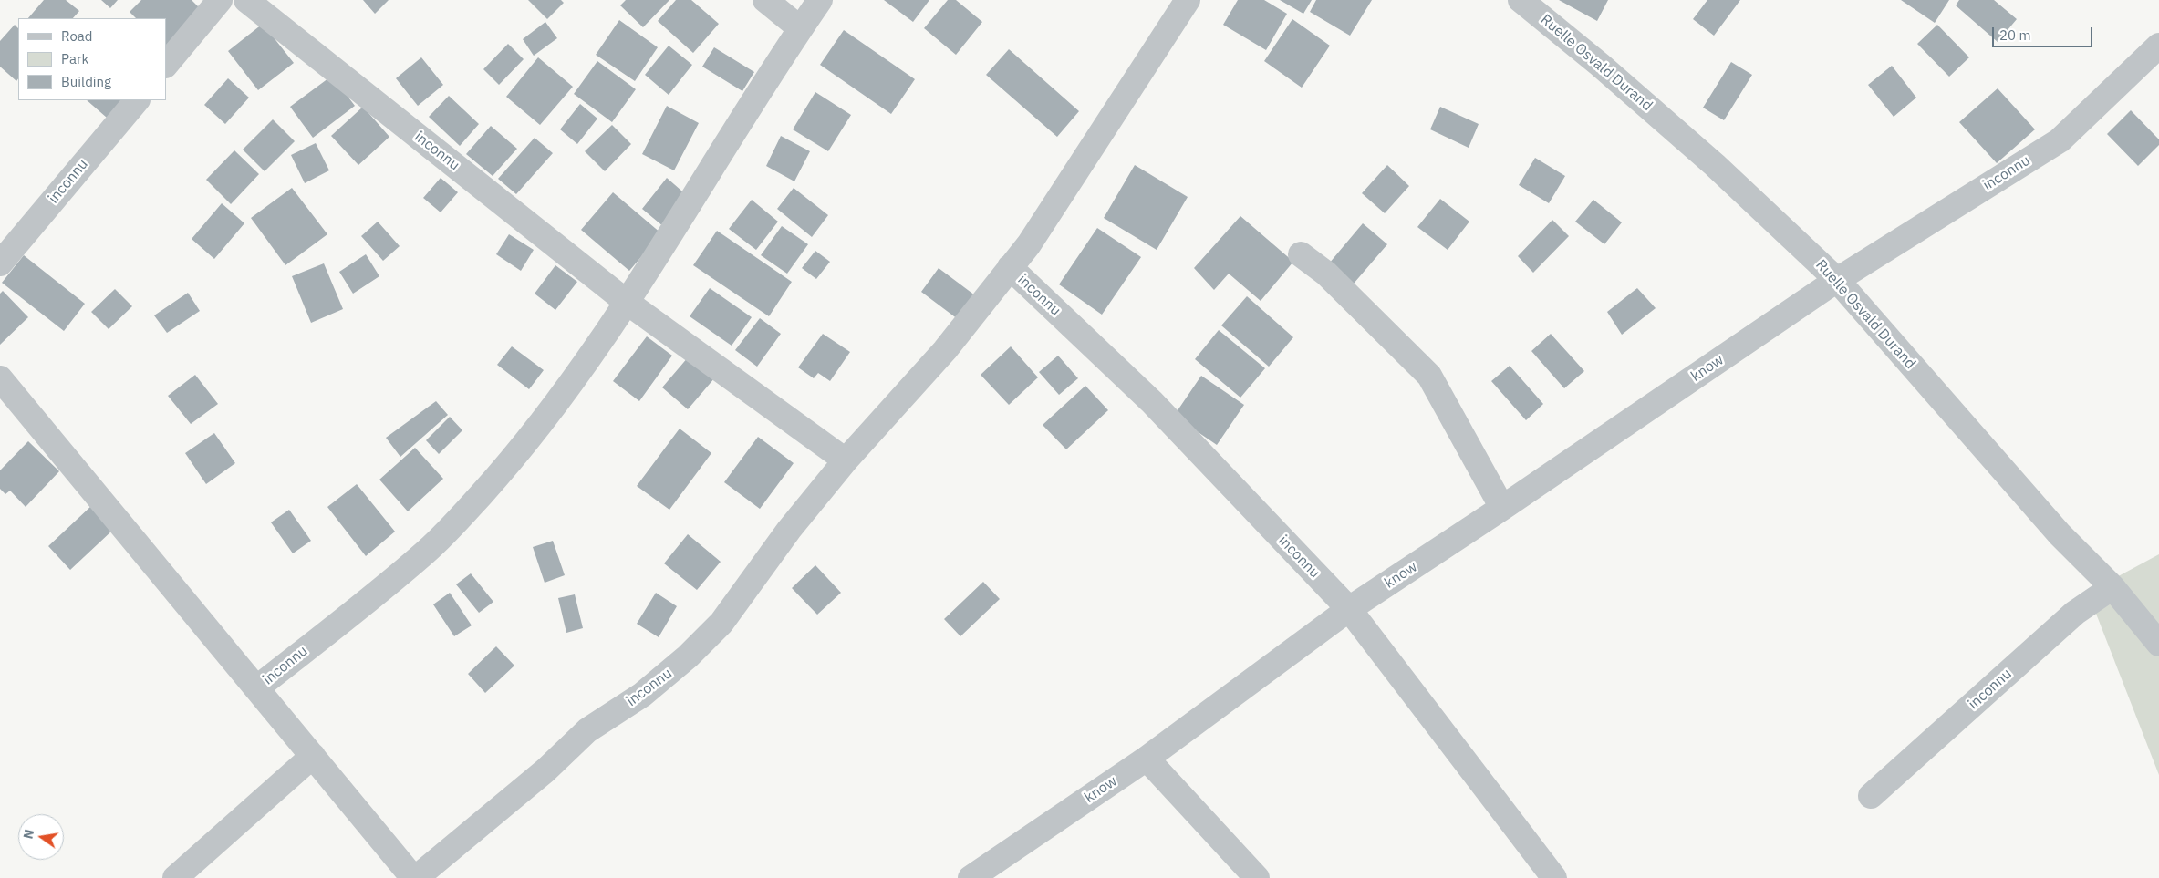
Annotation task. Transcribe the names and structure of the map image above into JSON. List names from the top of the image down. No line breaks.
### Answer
{"streets":{"street":["Ruelle Osvald Durand","inconnu","know"]},"crossings":[["Ruelle Osvald Durand","inconnu"],["Ruelle Osvald Durand","know"],["inconnu","know"]],"legend":["Road","Park","Building"],"scale_bar":"20 m","north":"left"}
